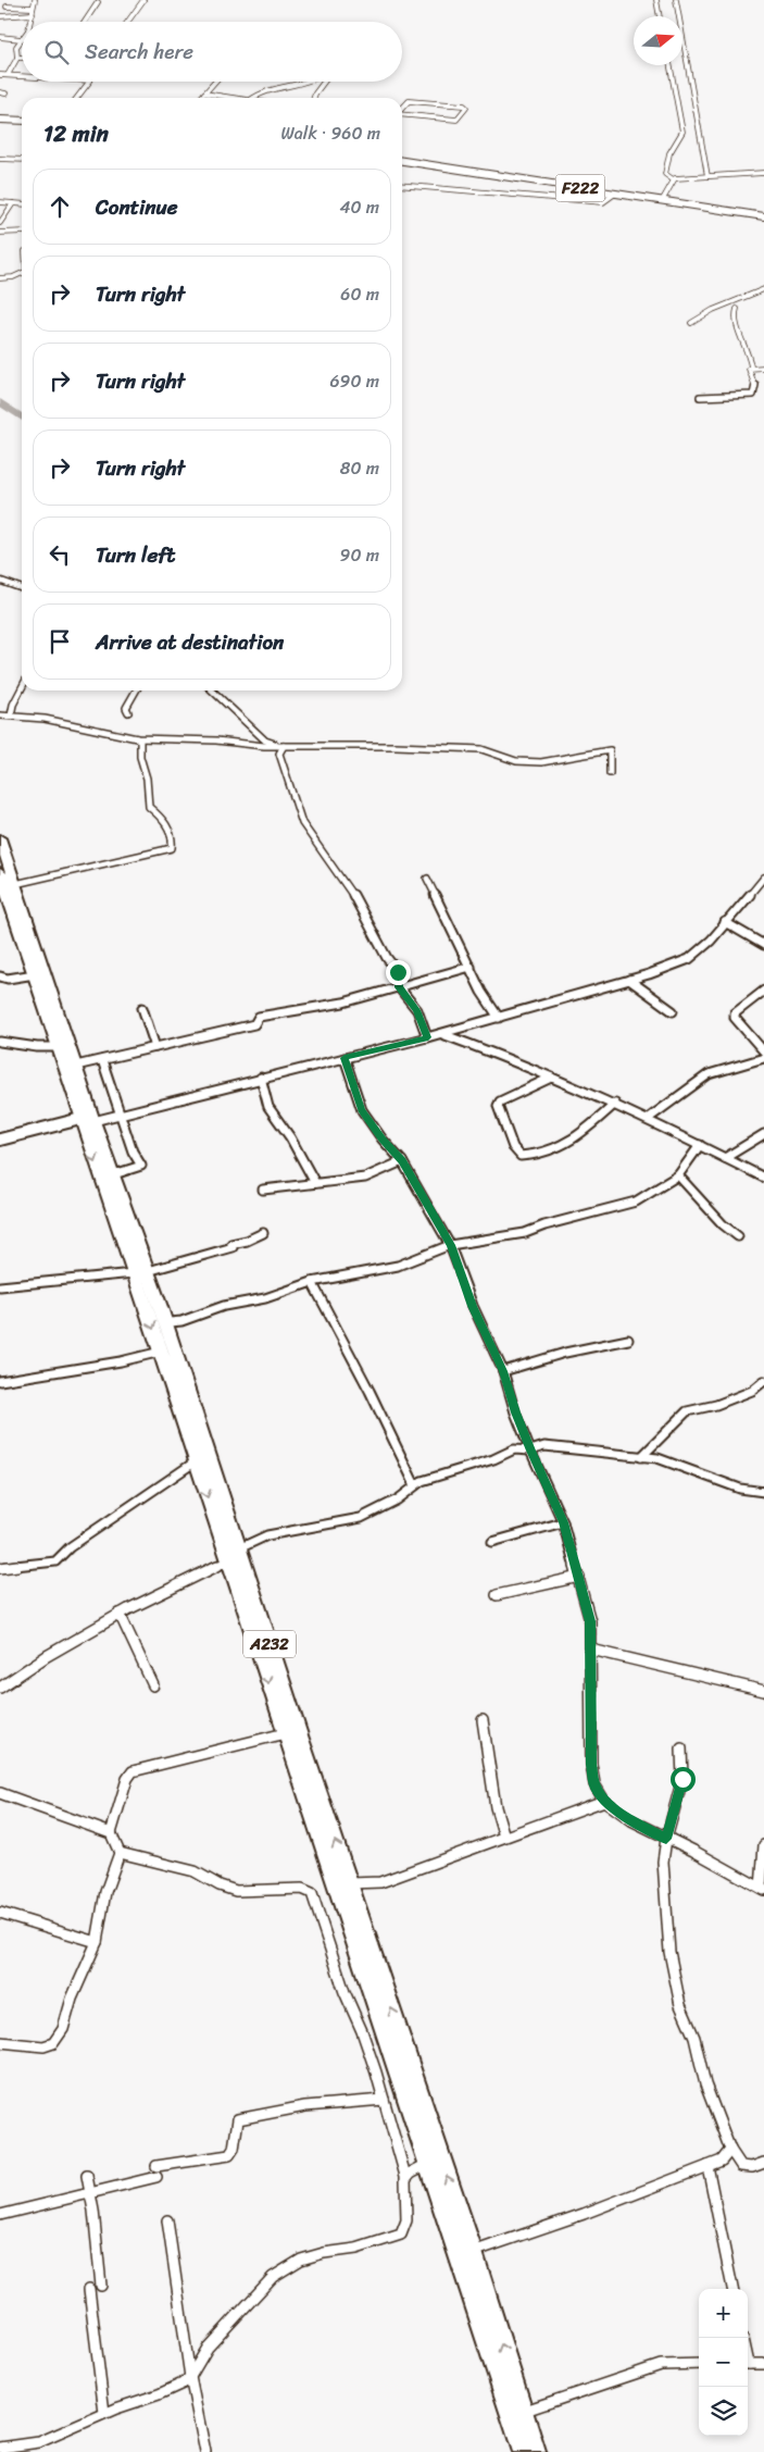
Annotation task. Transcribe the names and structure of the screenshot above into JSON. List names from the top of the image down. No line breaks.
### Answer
{"streets":{"highway":["A232"],"main road":["F222"]},"north":"right","page":{"search":"Search here","heading":["12 min","Walk · 960 m"],"list":[["Continue","40 m"],["Turn right","60 m"],["Turn right","690 m"],["Turn right","80 m"],["Turn left","90 m"],"Arrive at destination"],"map_buttons":["+","−"]}}
